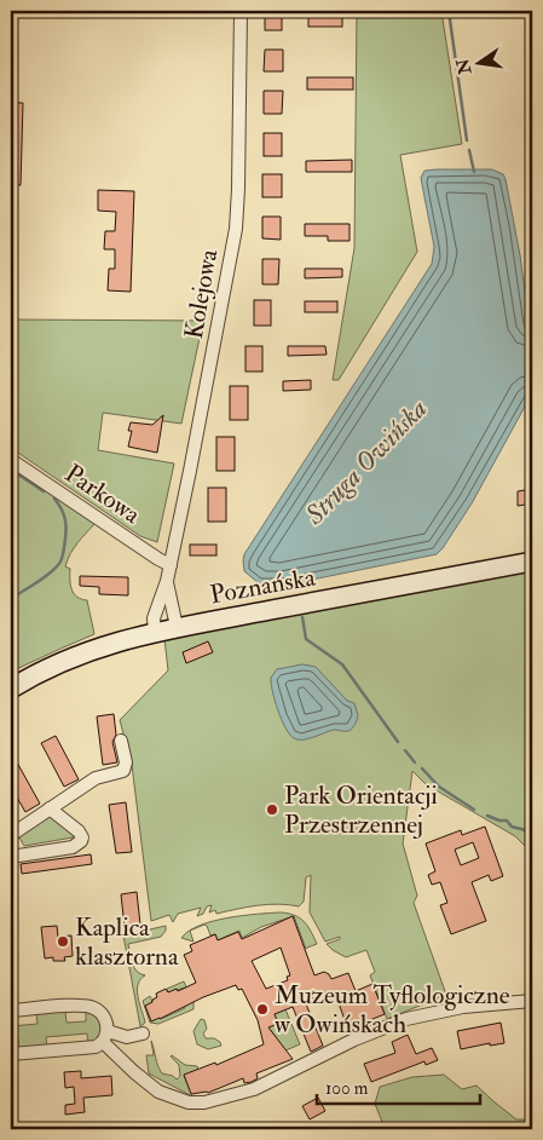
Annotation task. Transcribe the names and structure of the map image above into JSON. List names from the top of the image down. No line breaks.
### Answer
{"streets":{"main road":["Poznańska"],"street":["Kolejowa","Parkowa"]},"crossings":[["Kolejowa","Parkowa"],["Kolejowa","Poznańska"]],"water":["Struga Owińska"],"places":["Park Orientacji Przestrzennej","Kaplica klasztorna","Muzeum Tyflologiczne w Owińskach"],"scale_bar":"100 m","north":"left"}
